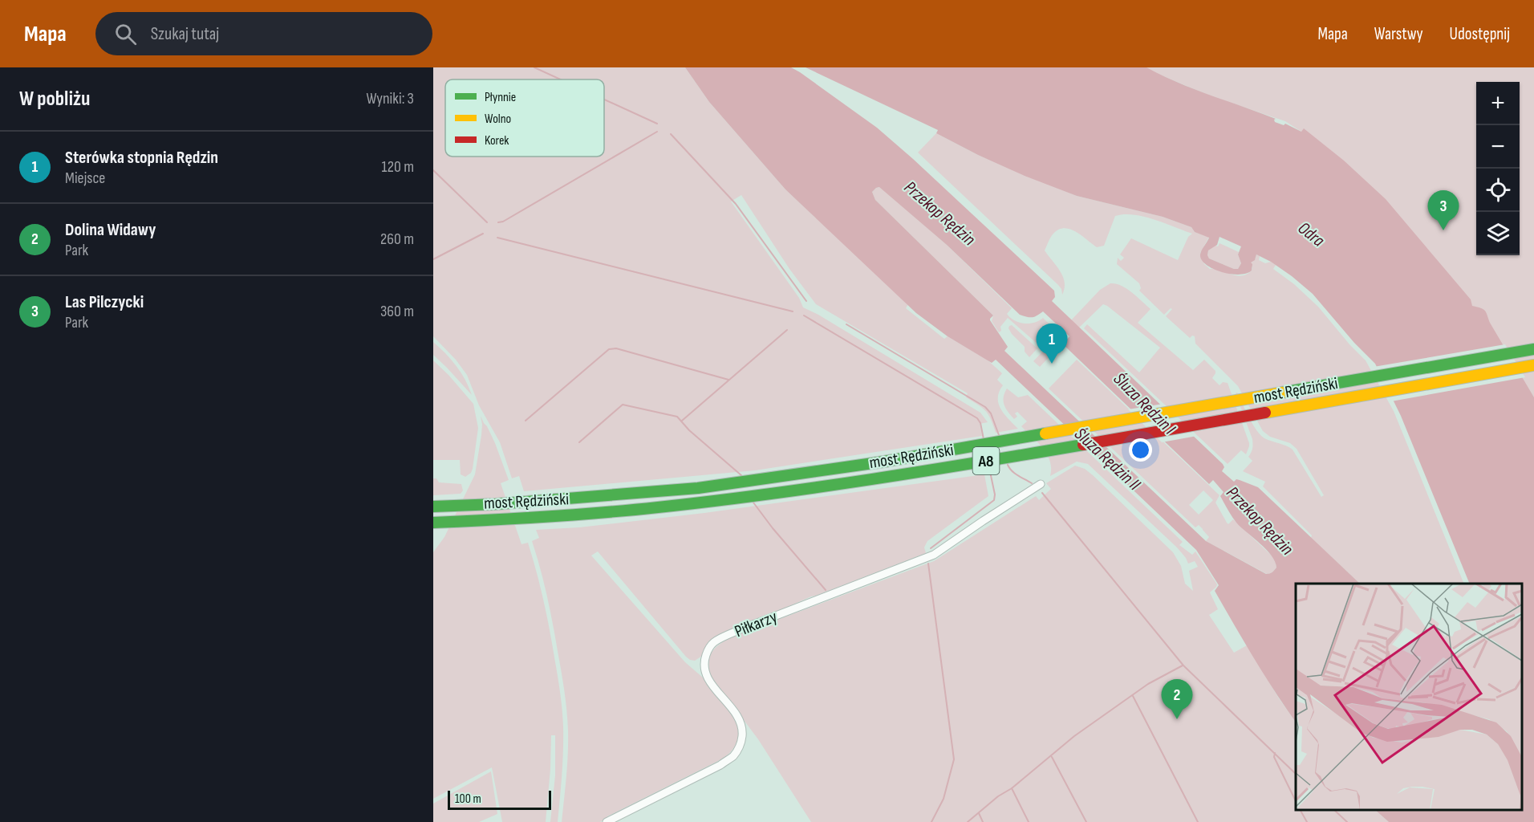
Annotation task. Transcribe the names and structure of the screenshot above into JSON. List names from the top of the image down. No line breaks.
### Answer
{"streets":{"highway":["most Rędziński","A8"],"street":["Piłkarzy"]},"water":["Przekop Rędzin","Odra","Śluza Rędzin I","Śluza Rędzin II"],"legend":["Płynnie","Wolno","Korek"],"scale_bar":"100 m","page":{"header":"Mapa","search":"Szukaj tutaj","nav":["Mapa","Warstwy","Udostępnij"],"heading":["W pobliżu","Wyniki: 3"],"map_buttons":["+","−"],"list":[{"mark":"1","name":"Sterówka stopnia Rędzin","note":"Miejsce","value":"120 m"},{"mark":"2","name":"Dolina Widawy","note":"Park","value":"260 m"},{"mark":"3","name":"Las Pilczycki","note":"Park","value":"360 m"}],"pins":["3","1","2"],"scale":"100 m"}}
